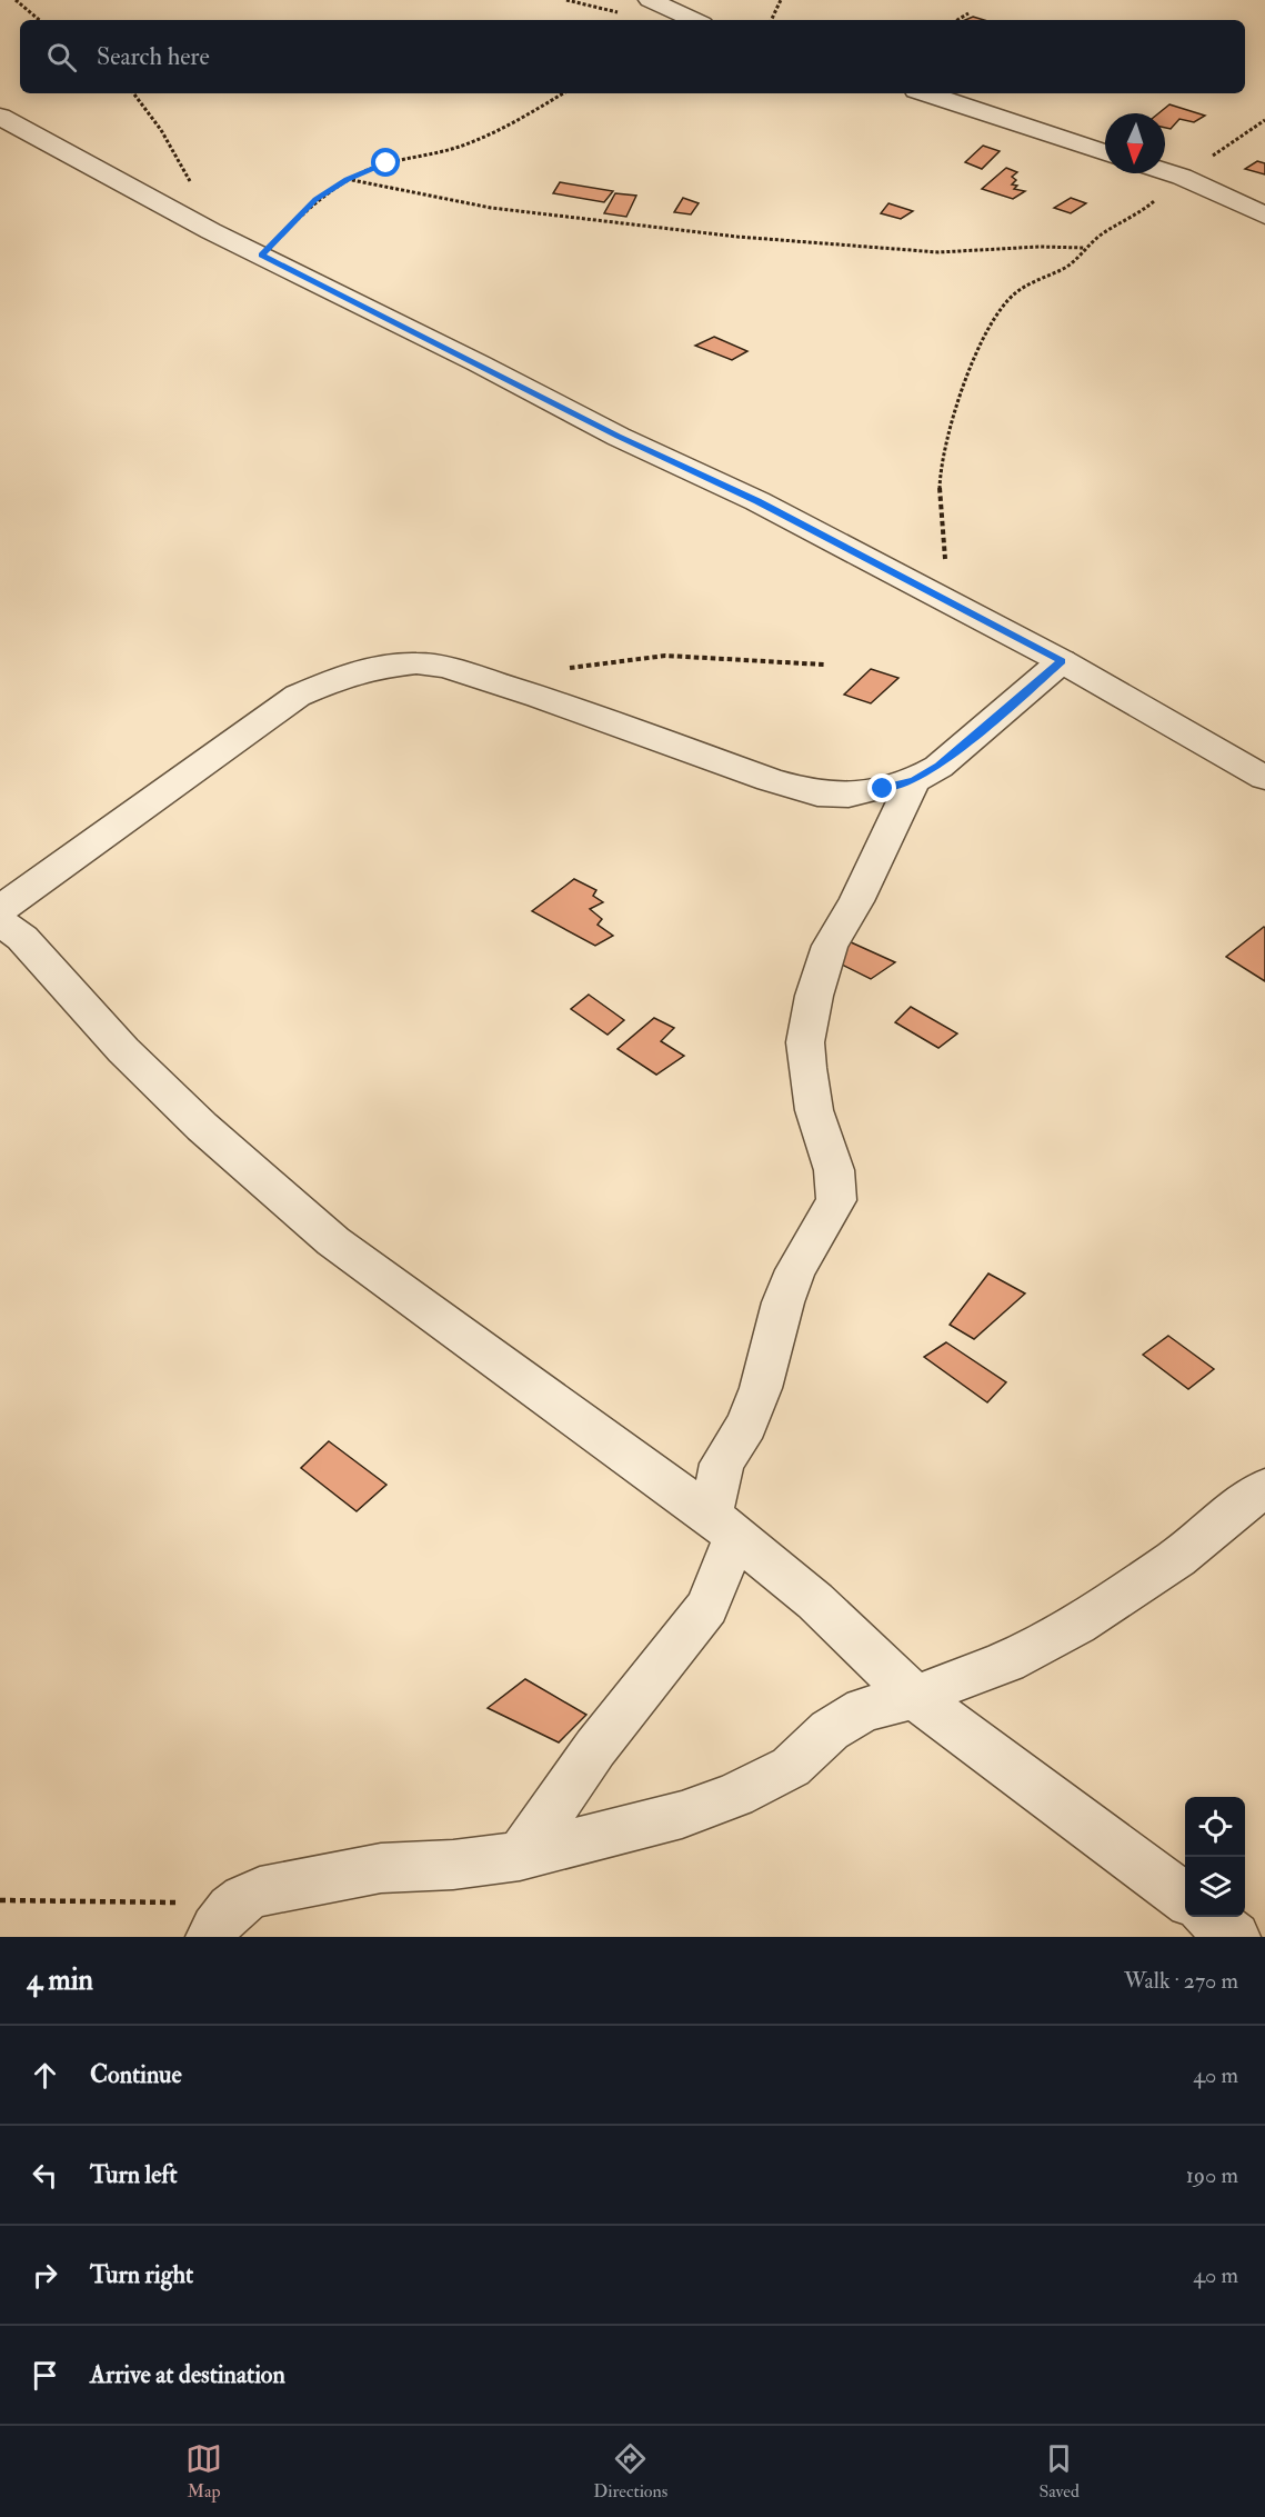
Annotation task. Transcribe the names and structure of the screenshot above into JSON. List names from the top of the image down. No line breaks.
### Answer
{"north":"bottom","page":{"search":"Search here","heading":["4 min","Walk · 270 m"],"list":[["Continue","40 m"],["Turn left","190 m"],["Turn right","40 m"],"Arrive at destination"],"nav":["Map","Directions","Saved"]}}
